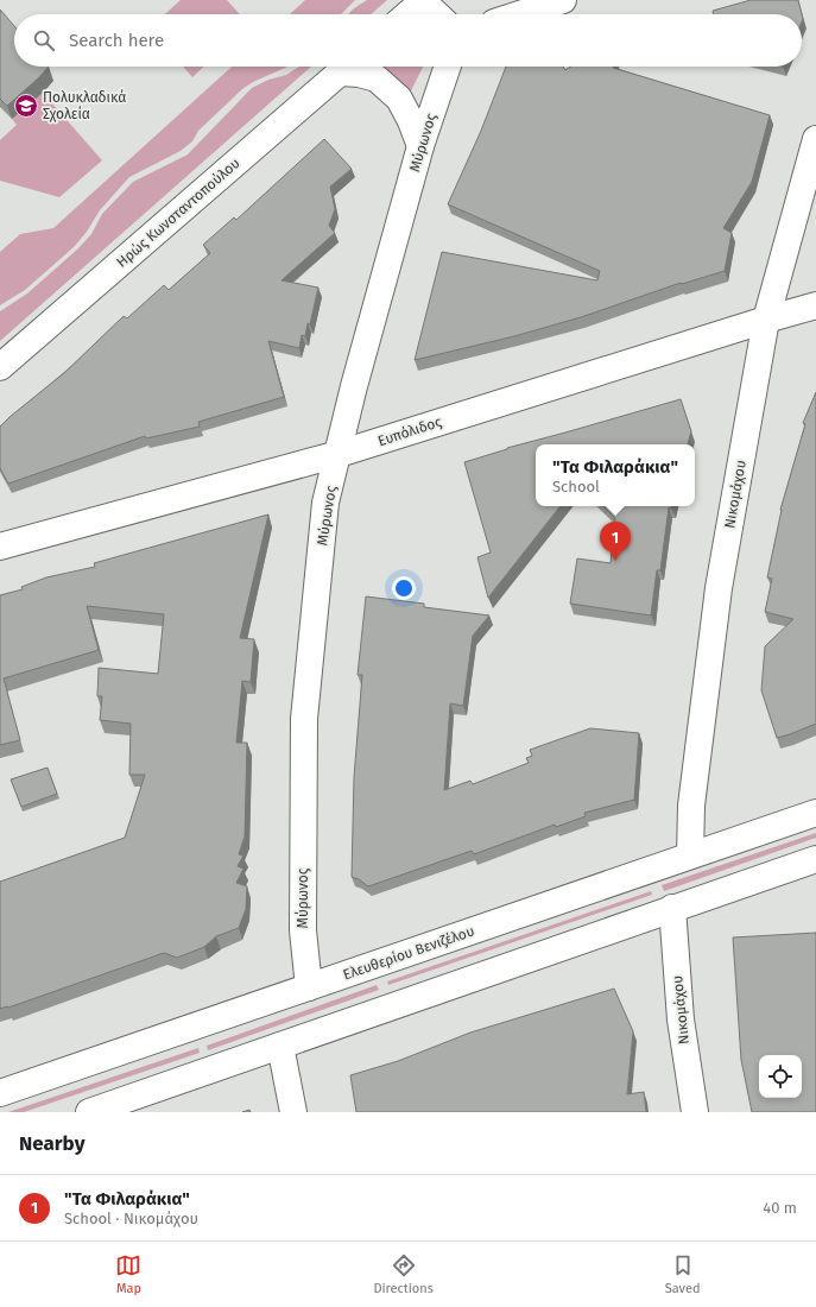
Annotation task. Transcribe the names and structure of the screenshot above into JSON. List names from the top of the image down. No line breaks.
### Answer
{"streets":{"street":["Μύρωνος","Ηρώς Κωνσταντοπούλου","Ευπόλιδος","Νικομάχου","Ελευθερίου Βενιζέλου"]},"crossings":[["Μύρωνος","Ευπόλιδος"],["Μύρωνος","Ελευθερίου Βενιζέλου"],["Ευπόλιδος","Νικομάχου"],["Νικομάχου","Ελευθερίου Βενιζέλου"]],"places":{"school or university":["Πολυκλαδικά Σχολεία"]},"page":{"search":"Search here","popup":["\"Τα Φιλαράκια\"","School"],"pins":"1","heading":"Nearby","list":[{"mark":"1","name":"\"Τα Φιλαράκια\"","note":"School · Νικομάχου","value":"40 m"}],"nav":["Map","Directions","Saved"]}}
